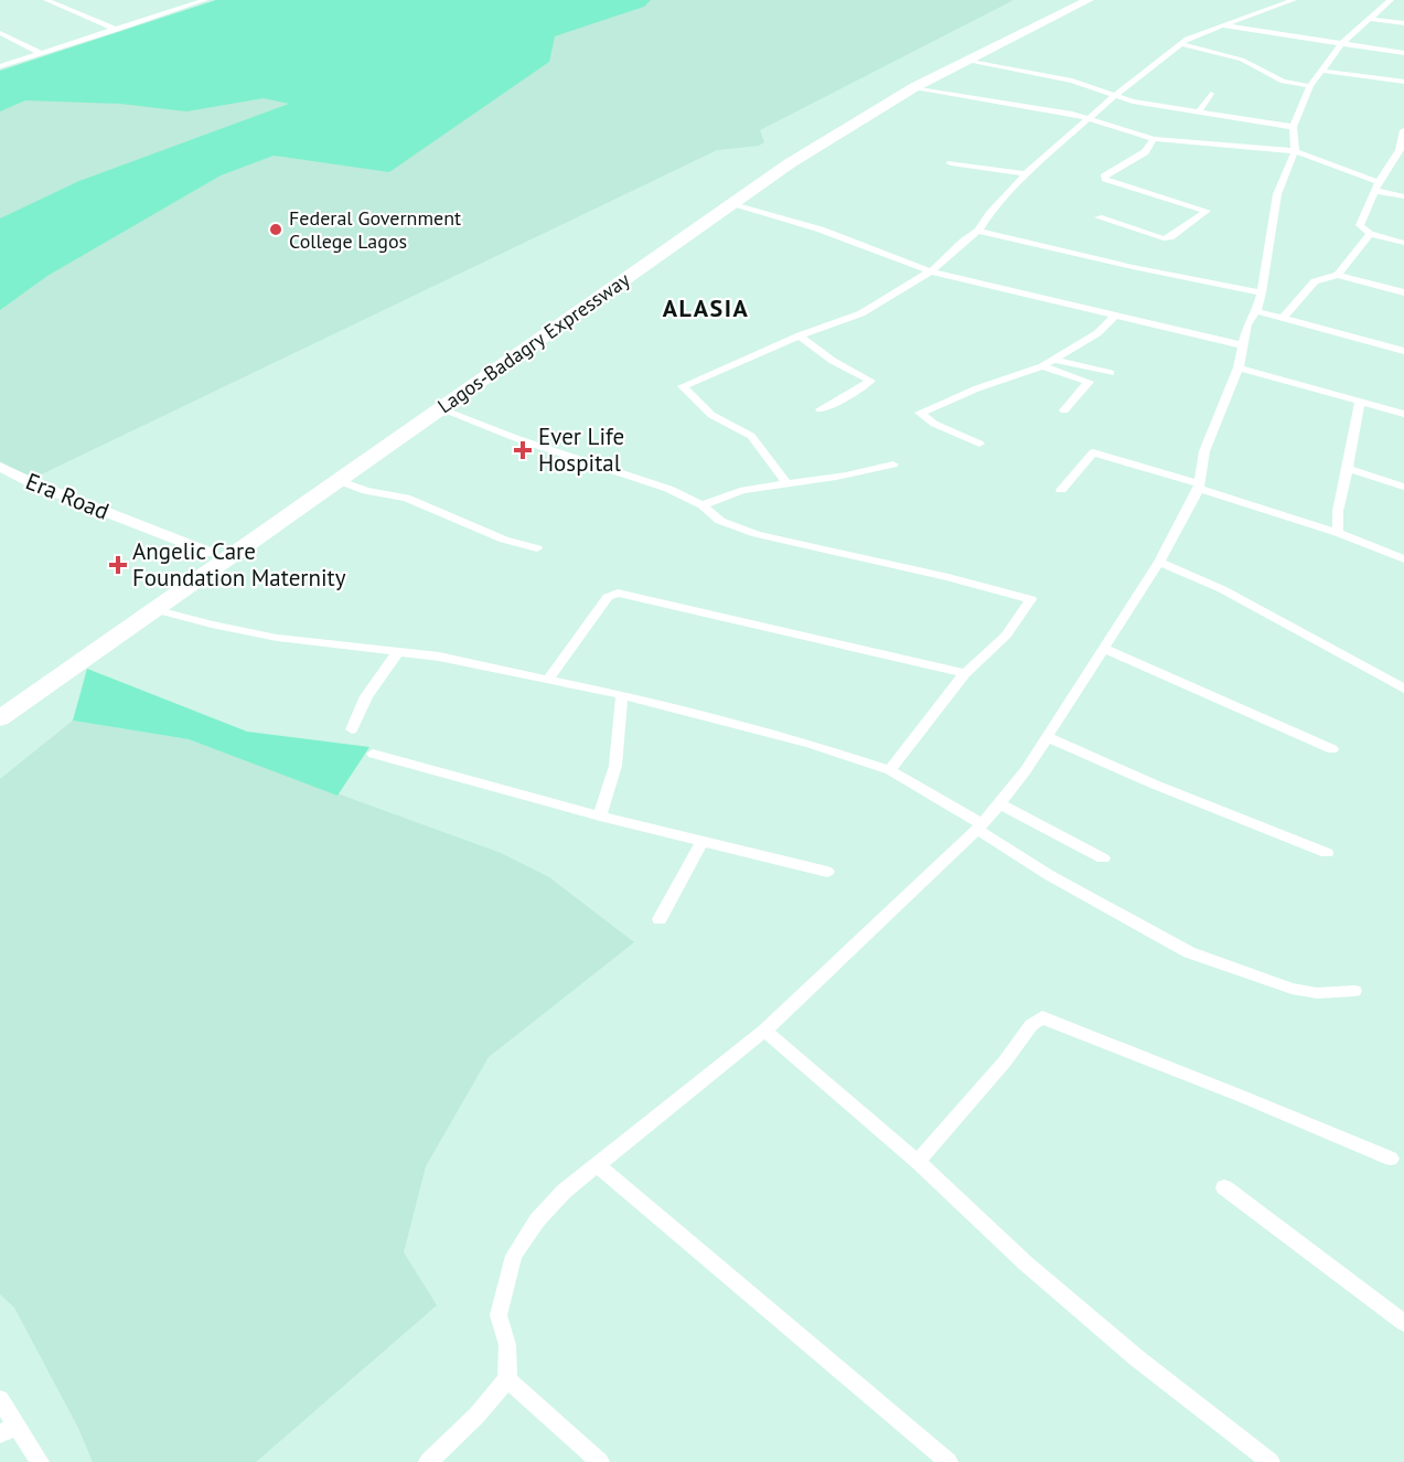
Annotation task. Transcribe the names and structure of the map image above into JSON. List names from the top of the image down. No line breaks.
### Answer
{"streets":{"highway":["Lagos-Badagry Expressway"],"main road":["Era Road"]},"crossings":[["Lagos-Badagry Expressway","Era Road"]],"districts":["ALASIA"],"places":{"other":["Federal Government College Lagos"],"health":["Ever Life Hospital","Angelic Care Foundation Maternity"]}}
